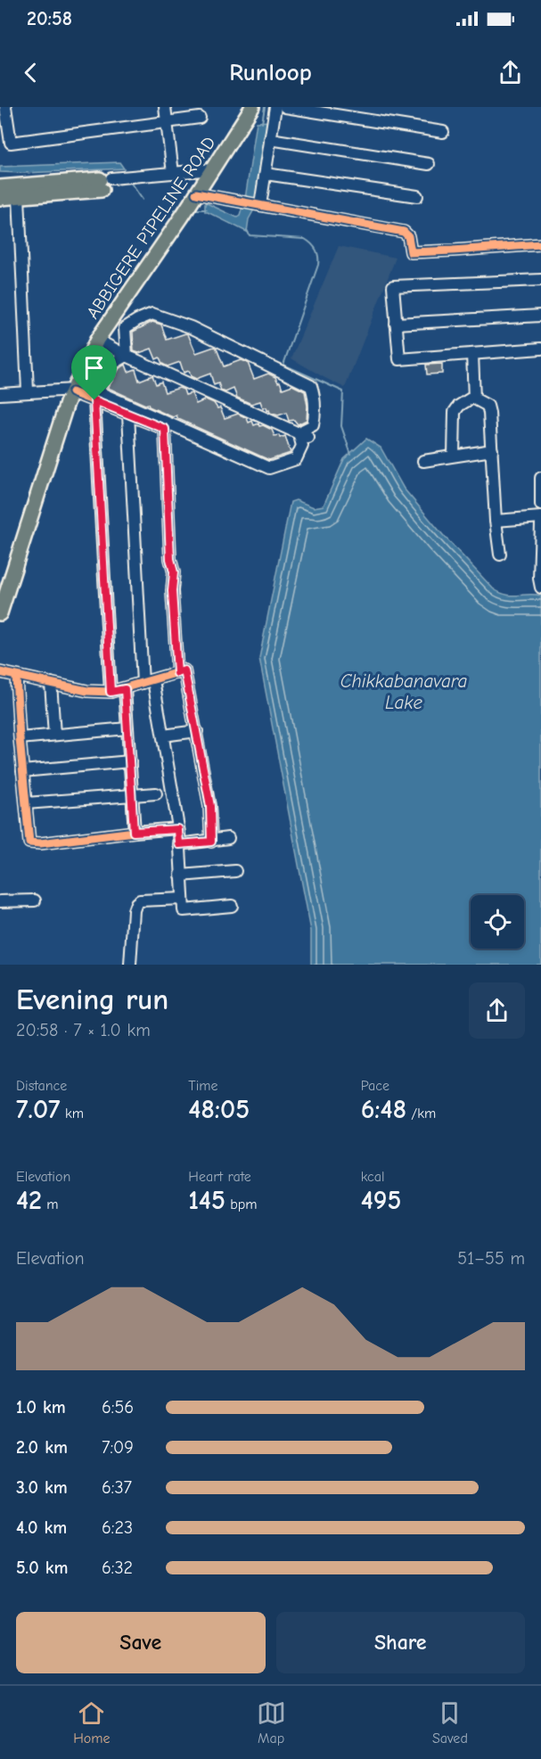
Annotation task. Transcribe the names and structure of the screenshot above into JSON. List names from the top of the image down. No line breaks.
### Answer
{"streets":{"main road":["ABBIGERE PIPELINE ROAD"]},"water":["Chikkabanavara Lake"],"page":{"status":"20:58","header":"Runloop","heading":["Evening run","20:58 · 7 × 1.0 km"],"stats":[["Distance","7.07 km"],["Time","48:05"],["Pace","6:48 /km"],["Elevation","42 m"],["Heart rate","145 bpm"],["kcal","495"]],"chart":["Elevation","51–55 m"],"list":[{"name":"1.0 km","note":"6:56"},{"name":"2.0 km","note":"7:09"},{"name":"3.0 km","note":"6:37"},{"name":"4.0 km","note":"6:23"},{"name":"5.0 km","note":"6:32"}],"buttons":["Save","Share"],"tabs":["Home","Map","Saved"]}}
